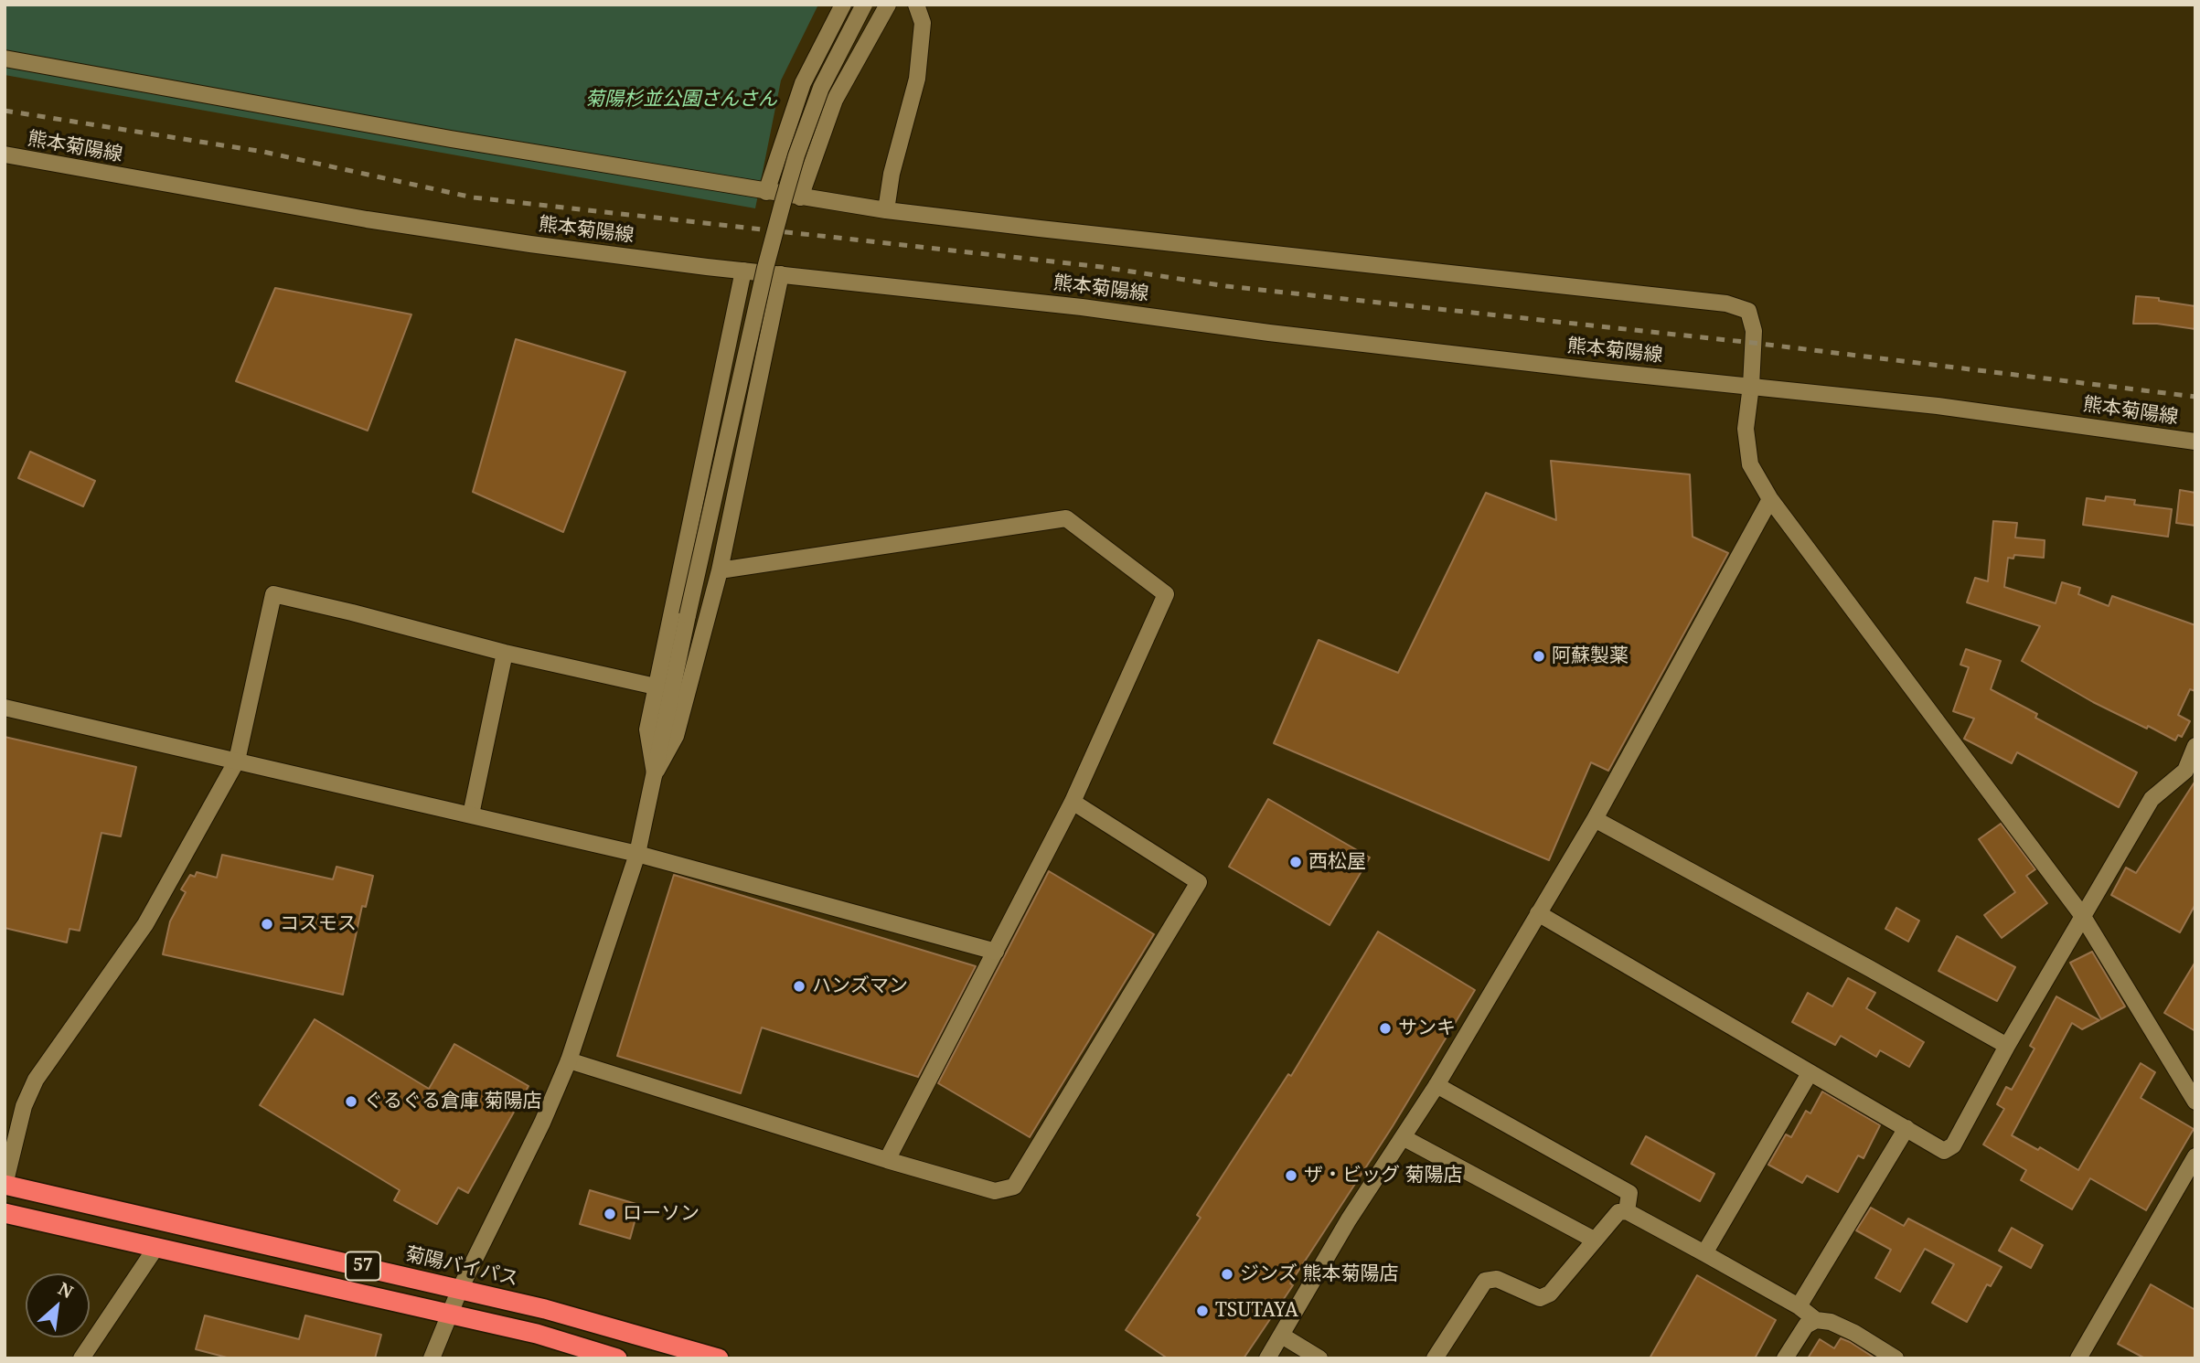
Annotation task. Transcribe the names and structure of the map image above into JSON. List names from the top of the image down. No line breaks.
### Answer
{"streets":{"highway":["57","菊陽バイパス"],"street":["熊本菊陽線"]},"parks":["菊陽杉並公園さんさん"],"places":["阿蘇製薬","西松屋","コスモス","ハンズマン","サンキ","ぐるぐる倉庫 菊陽店","ザ・ビッグ 菊陽店","ローソン","ジンズ 熊本菊陽店","TSUTAYA"],"north":"top right"}
